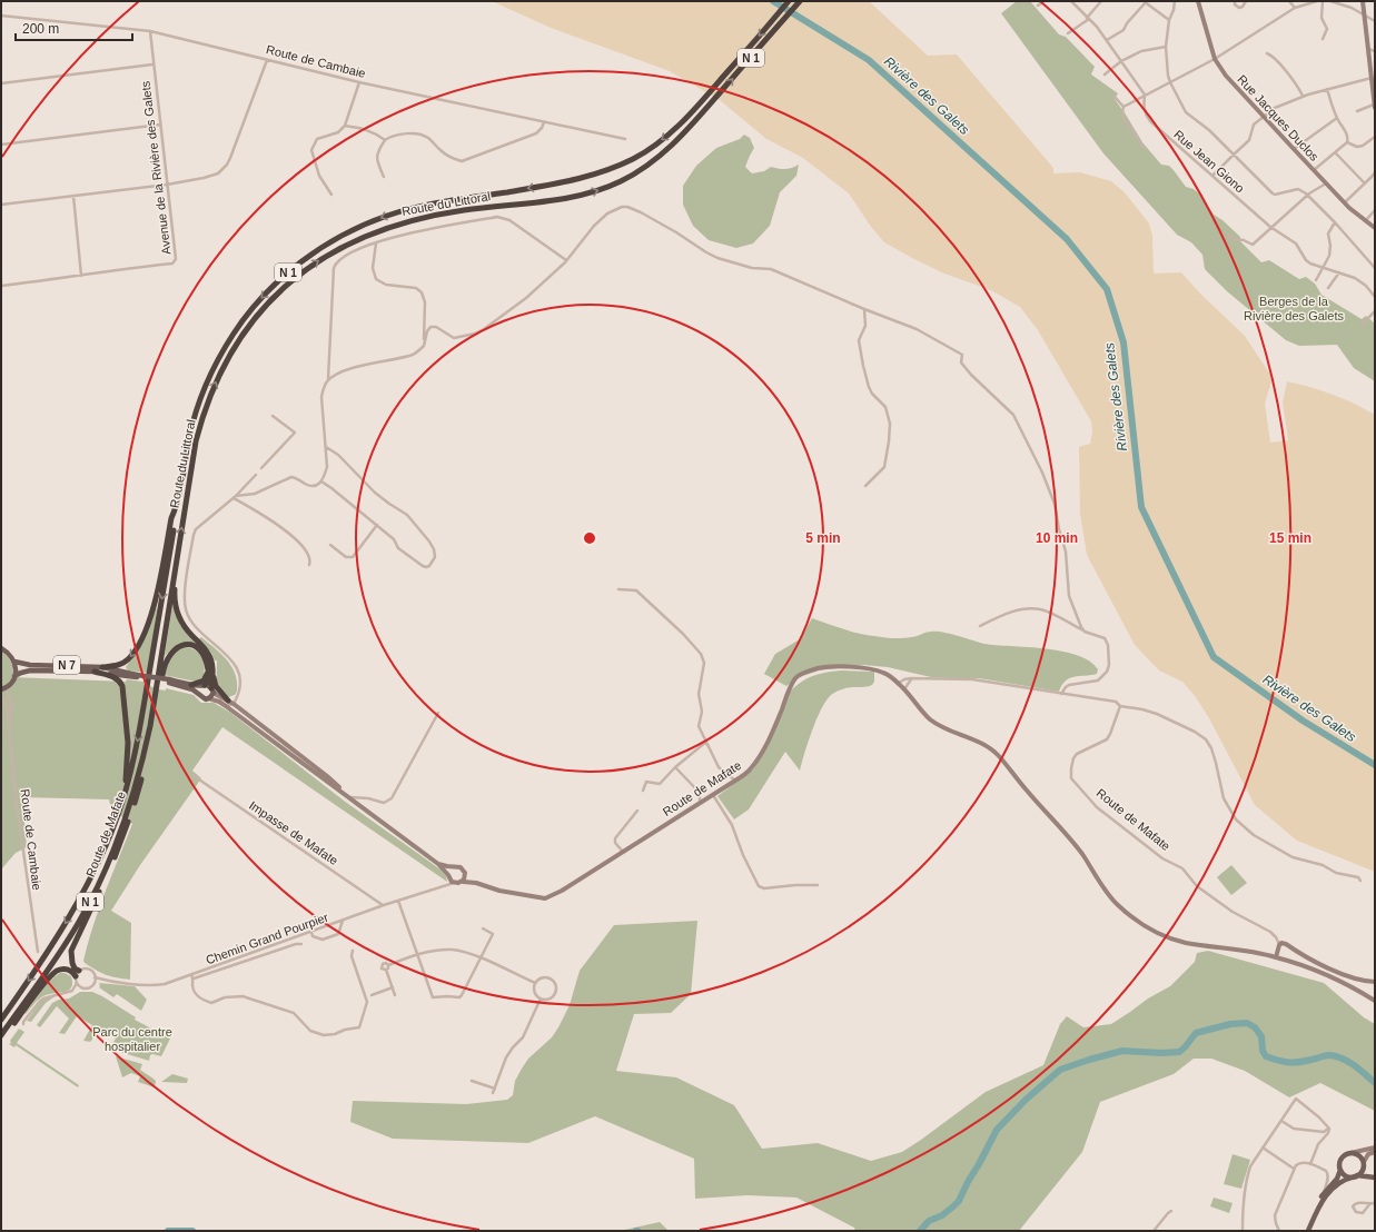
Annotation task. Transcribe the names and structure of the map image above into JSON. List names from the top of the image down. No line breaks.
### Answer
{"streets":{"highway":["N 1","Route du Littoral","Route de Mafate"],"main road":["Rue Jacques Duclos","N 7"],"street":["Route de Cambaie","Rue Jean Giono","Avenue de la Rivière des Galets","Impasse de Mafate","Chemin Grand Pourpier"]},"crossings":[["Route de Cambaie","Avenue de la Rivière des Galets"],["Route du Littoral","Route de Mafate"],["Route de Mafate","Chemin Grand Pourpier"],["Impasse de Mafate","Chemin Grand Pourpier"]],"water":["Rivière des Galets"],"parks":["Berges de la Rivière des Galets","Parc du centre hospitalier"],"scale_bar":"200 m","rings":["5 min","10 min","15 min"]}
